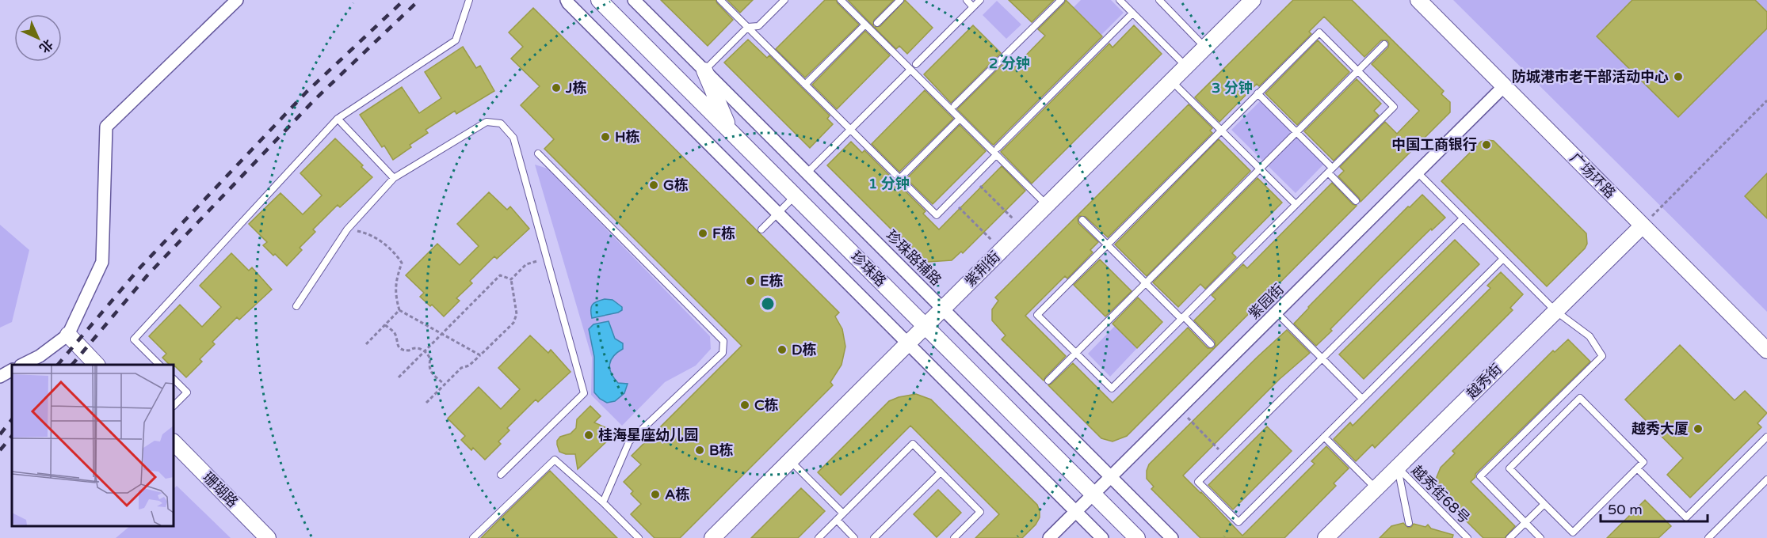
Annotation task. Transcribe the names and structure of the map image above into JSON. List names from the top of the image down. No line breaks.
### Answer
{"streets":{"street":["广场环路","珍珠路辅路","珍珠路","紫荆街","紫园街","越秀街","珊瑚路"],"lane":["越秀街68号"]},"crossings":[["广场环路","紫园街"],["广场环路","越秀街"],["珍珠路辅路","紫荆街"],["珍珠路辅路","紫园街"],["珍珠路","紫荆街"],["珍珠路","紫园街"],["越秀街","越秀街68号"]],"places":["防城港市老干部活动中心","J栋","H栋","中国工商银行","G栋","F栋","E栋","D栋","C栋","越秀大厦","桂海星座幼儿园","B栋","A栋"],"scale_bar":"50 m","north":"bottom right","rings":["2 分钟","3 分钟","1 分钟"]}
